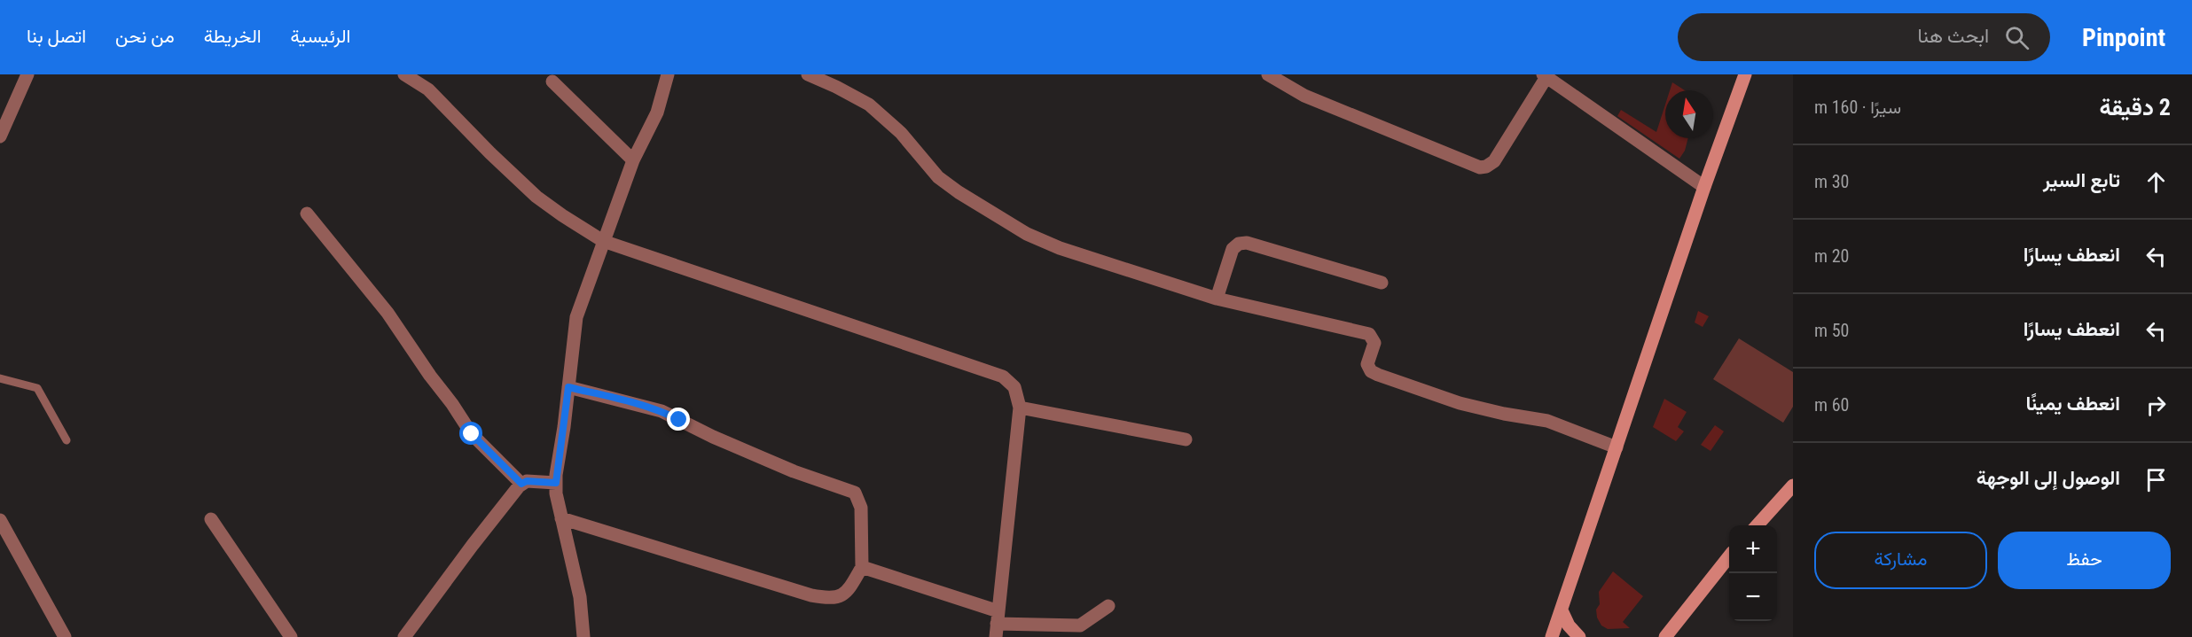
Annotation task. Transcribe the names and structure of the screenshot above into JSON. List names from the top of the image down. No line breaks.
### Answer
{"north":"top","page":{"header":"Pinpoint","search":"ابحث هنا","nav":["الرئيسية","الخريطة","من نحن","اتصل بنا"],"heading":["2 دقيقة","سيرًا · 160 m"],"list":[["تابع السير","30 m"],["انعطف يسارًا","20 m"],["انعطف يسارًا","50 m"],["انعطف يمينًا","60 m"],"الوصول إلى الوجهة"],"buttons":["حفظ","مشاركة"],"map_buttons":["+","−"]}}
